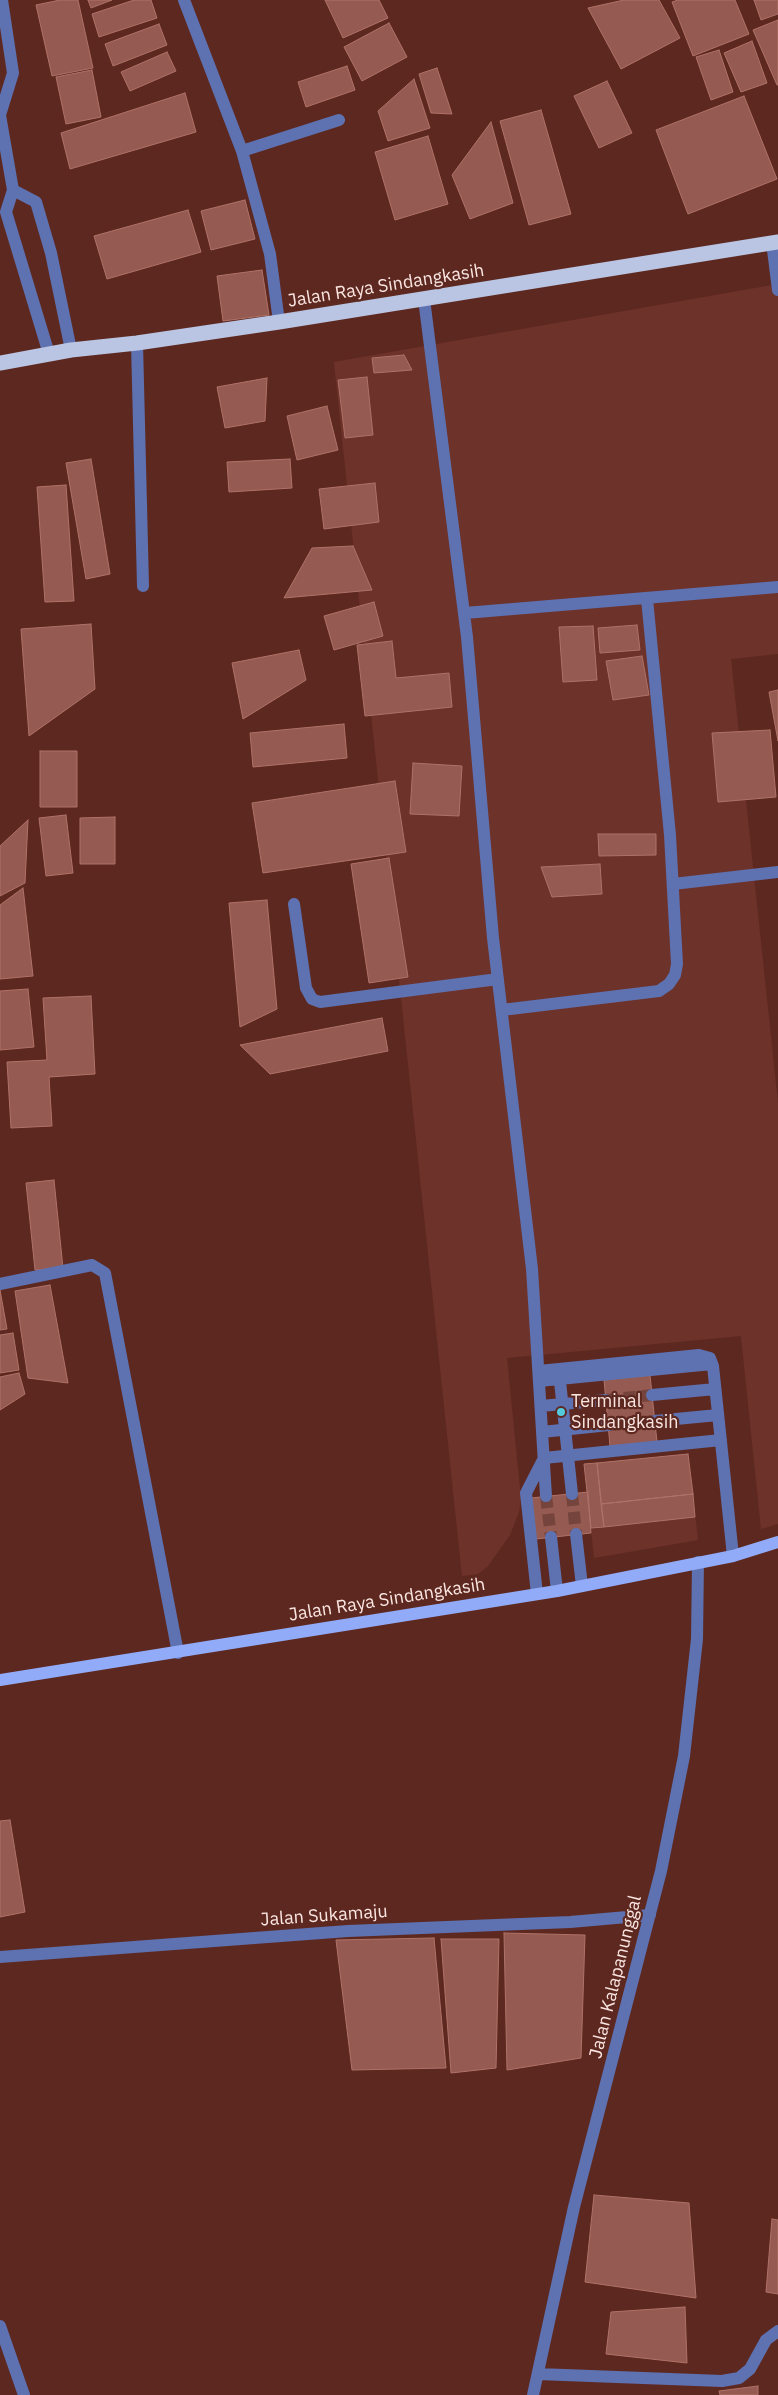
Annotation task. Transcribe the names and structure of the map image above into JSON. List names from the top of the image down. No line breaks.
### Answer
{"streets":{"highway":["Jalan Raya Sindangkasih"],"street":["Jalan Sukamaju","Jalan Kalapanunggal"]},"crossings":[["Jalan Raya Sindangkasih","Jalan Kalapanunggal"],["Jalan Sukamaju","Jalan Kalapanunggal"]],"places":["Terminal Sindangkasih"]}
